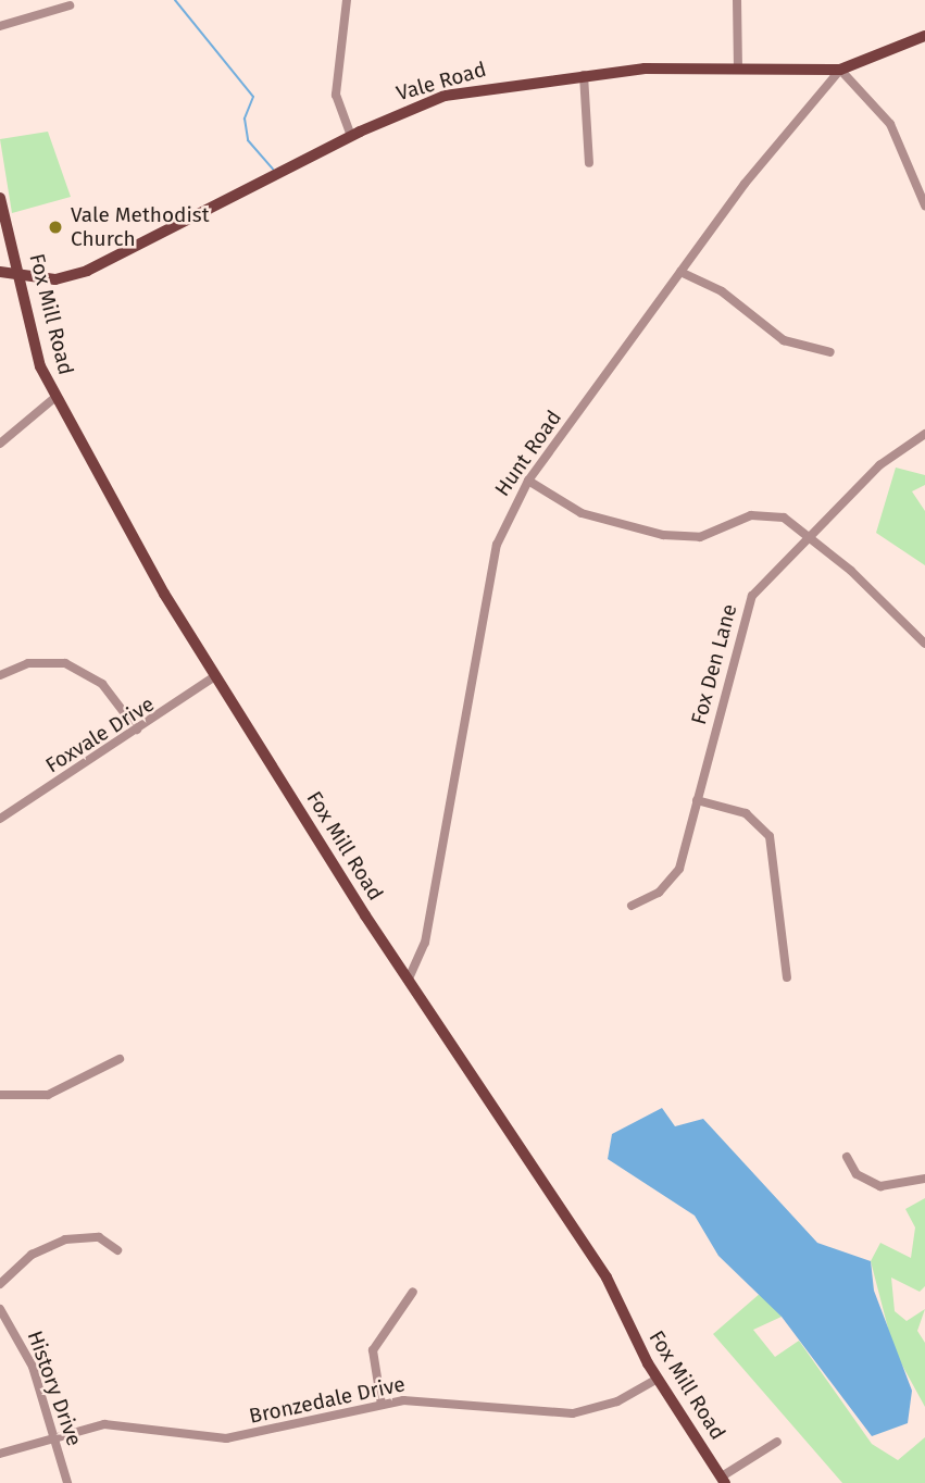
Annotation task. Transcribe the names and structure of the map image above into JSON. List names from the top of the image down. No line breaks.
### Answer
{"streets":{"main road":["Vale Road","Fox Mill Road"],"street":["Hunt Road","Fox Den Lane","Foxvale Drive","History Drive","Bronzedale Drive"]},"crossings":[["Vale Road","Fox Mill Road"],["Vale Road","Hunt Road"],["Fox Mill Road","Hunt Road"],["Fox Mill Road","Foxvale Drive"],["Fox Mill Road","Bronzedale Drive"],["History Drive","Bronzedale Drive"]],"places":["Vale Methodist Church"]}
